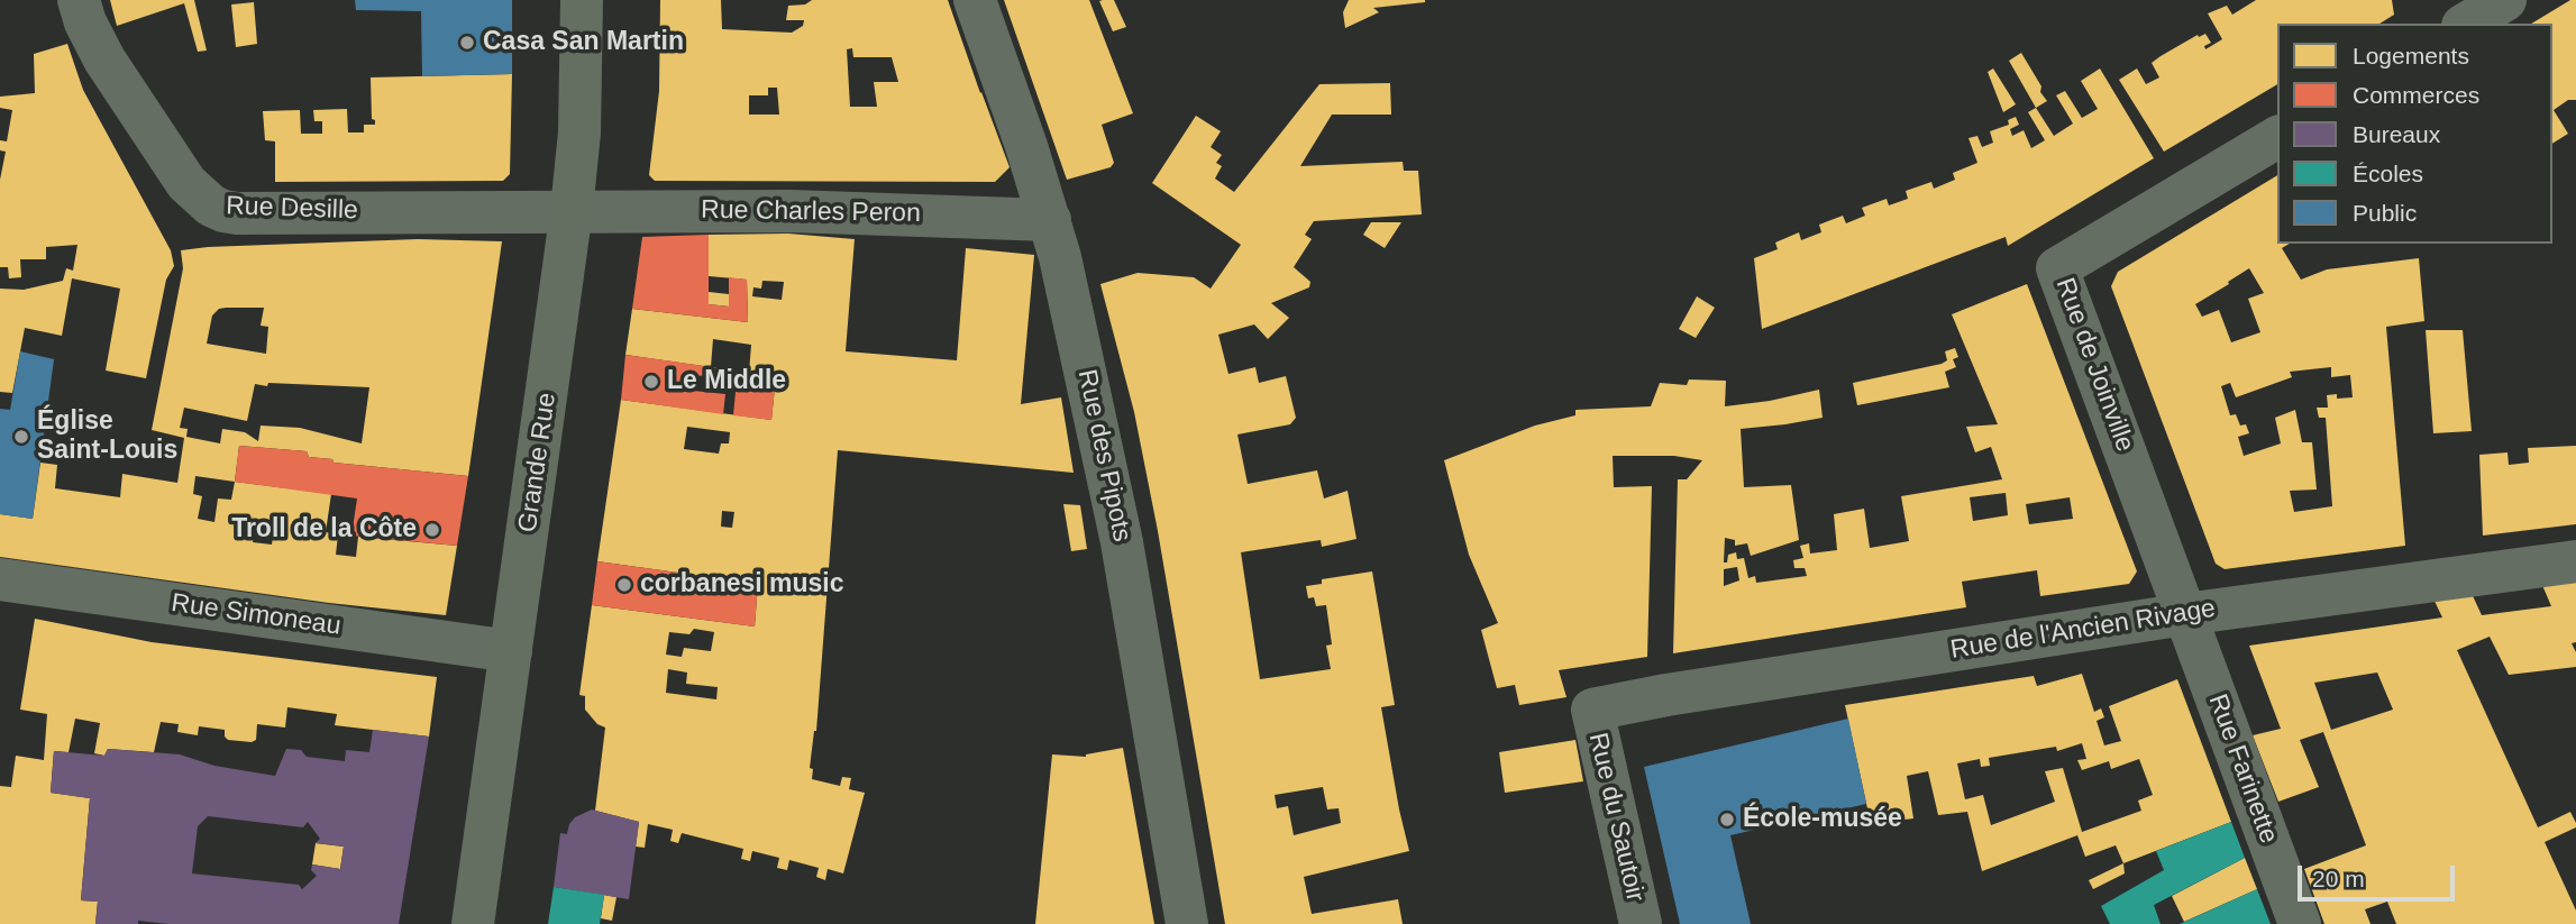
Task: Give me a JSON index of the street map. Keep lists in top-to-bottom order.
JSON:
{
  "streets": {
    "main road": ["Grande Rue"],
    "street": [
      "Rue Desille",
      "Rue Charles Peron",
      "Rue de Joinville",
      "Rue des Pipots",
      "Rue Simoneau",
      "Rue de l'Ancien Rivage",
      "Rue Farinette",
      "Rue du Sautoir"
    ]
  },
  "crossings": [
    ["Rue Desille", "Rue Charles Peron"],
    ["Rue Desille", "Grande Rue"],
    ["Rue Charles Peron", "Rue des Pipots"],
    ["Rue Charles Peron", "Grande Rue"],
    ["Rue de Joinville", "Rue de l'Ancien Rivage"],
    ["Rue de Joinville", "Rue Farinette"],
    ["Grande Rue", "Rue Simoneau"],
    ["Rue de l'Ancien Rivage", "Rue Farinette"],
    ["Rue de l'Ancien Rivage", "Rue du Sautoir"]
  ],
  "places": [
    "Casa San Martin",
    "Le Middle",
    "Église Saint-Louis",
    "Troll de la Côte",
    "corbanesi music",
    "École-musée"
  ],
  "legend": [
    "Logements",
    "Commerces",
    "Bureaux",
    "Écoles",
    "Public"
  ],
  "scale_bar": "20 m"
}
